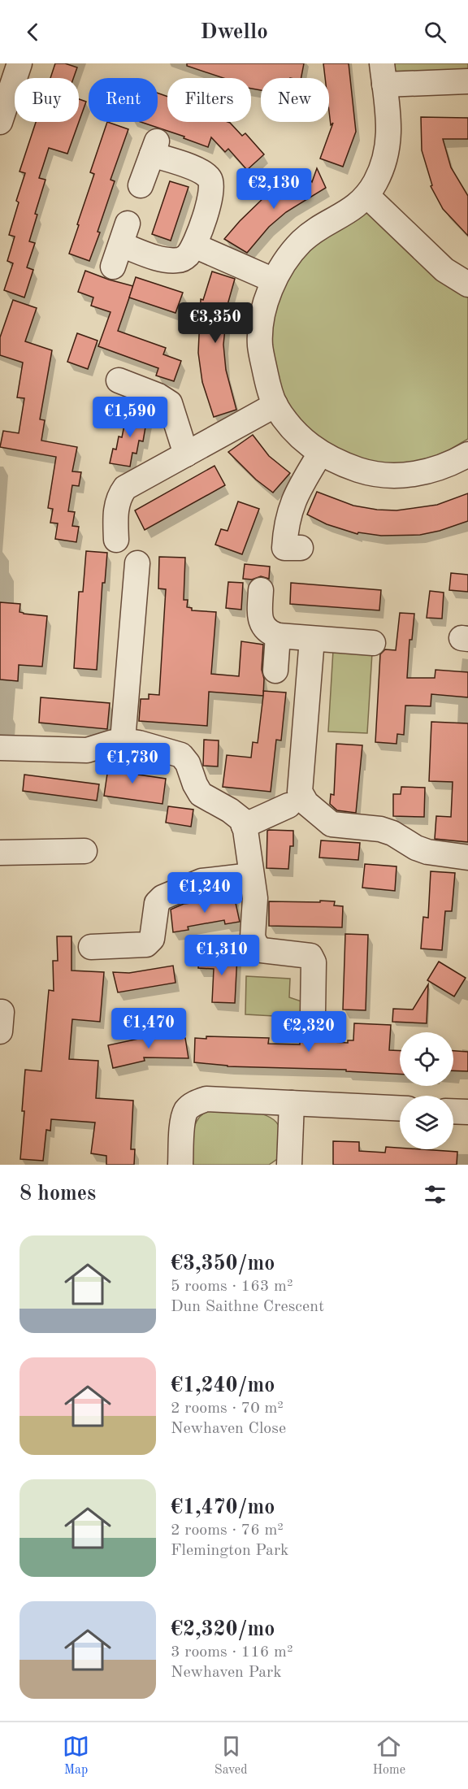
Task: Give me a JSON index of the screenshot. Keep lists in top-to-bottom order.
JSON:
{
  "page": {
    "header": "Dwello",
    "chip": [
      "Buy",
      "Rent",
      "Filters",
      "New"
    ],
    "price": [
      "€2,130",
      "€3,350",
      "€1,590",
      "€1,730",
      "€1,240",
      "€1,310",
      "€1,470",
      "€2,320"
    ],
    "heading": "8 homes",
    "list": [
      {
        "name": "€3,350/mo",
        "note": "5 rooms · 163 m² · Dun Saithne Crescent"
      },
      {
        "name": "€1,240/mo",
        "note": "2 rooms · 70 m² · Newhaven Close"
      },
      {
        "name": "€1,470/mo",
        "note": "2 rooms · 76 m² · Flemington Park"
      },
      {
        "name": "€2,320/mo",
        "note": "3 rooms · 116 m² · Newhaven Park"
      }
    ],
    "tabs": ["Map", "Saved", "Home"]
  }
}
